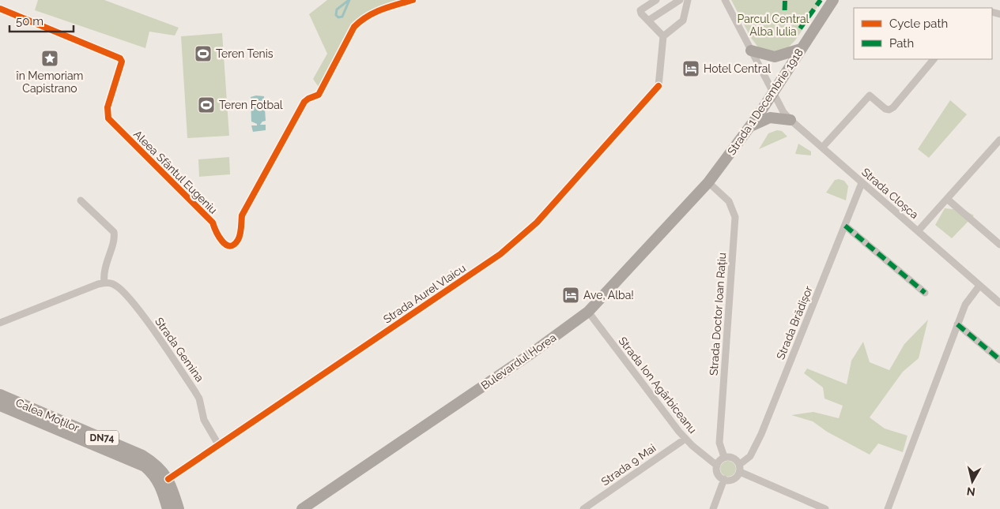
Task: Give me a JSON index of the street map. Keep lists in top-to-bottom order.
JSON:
{
  "streets": {
    "main road": [
      "Strada 1 Decembrie 1918",
      "Bulevardul Horea",
      "Calea Moților",
      "DN74"
    ],
    "street": [
      "Strada Cloșca",
      "Strada Aurel Vlaicu",
      "Strada Doctor Ioan Rațiu",
      "Strada Brădișor",
      "Strada Gemina",
      "Strada Ion Agârbiceanu",
      "Strada 9 Mai"
    ],
    "cycle path": ["Aleea Sfântul Eugeniu"]
  },
  "crossings": [
    ["Strada 1 Decembrie 1918", "Strada Cloșca"],
    ["Strada 1 Decembrie 1918", "Strada Doctor Ioan Rațiu"],
    ["Strada 1 Decembrie 1918", "Bulevardul Horea"],
    ["Strada Cloșca", "Strada Brădișor"],
    ["Strada Aurel Vlaicu", "Strada Gemina"],
    ["Strada Aurel Vlaicu", "Calea Moților"],
    ["Strada Doctor Ioan Rațiu", "Strada Brădișor"],
    ["Strada Doctor Ioan Rațiu", "Bulevardul Horea"],
    ["Strada Doctor Ioan Rațiu", "Strada Ion Agârbiceanu"],
    ["Strada Brădișor", "Strada Ion Agârbiceanu"],
    ["Bulevardul Horea", "Strada Ion Agârbiceanu"],
    ["Strada Ion Agârbiceanu", "Strada 9 Mai"]
  ],
  "parks": ["Parcul Central Alba Iulia"],
  "places": {
    "sports": ["Teren Tenis", "Teren Fotbal"],
    "place": ["în Memoriam Capistrano"],
    "hotel": ["Hotel Central", "Ave, Alba!"]
  },
  "legend": ["Cycle path", "Path"],
  "scale_bar": "50 m",
  "north": "bottom"
}
